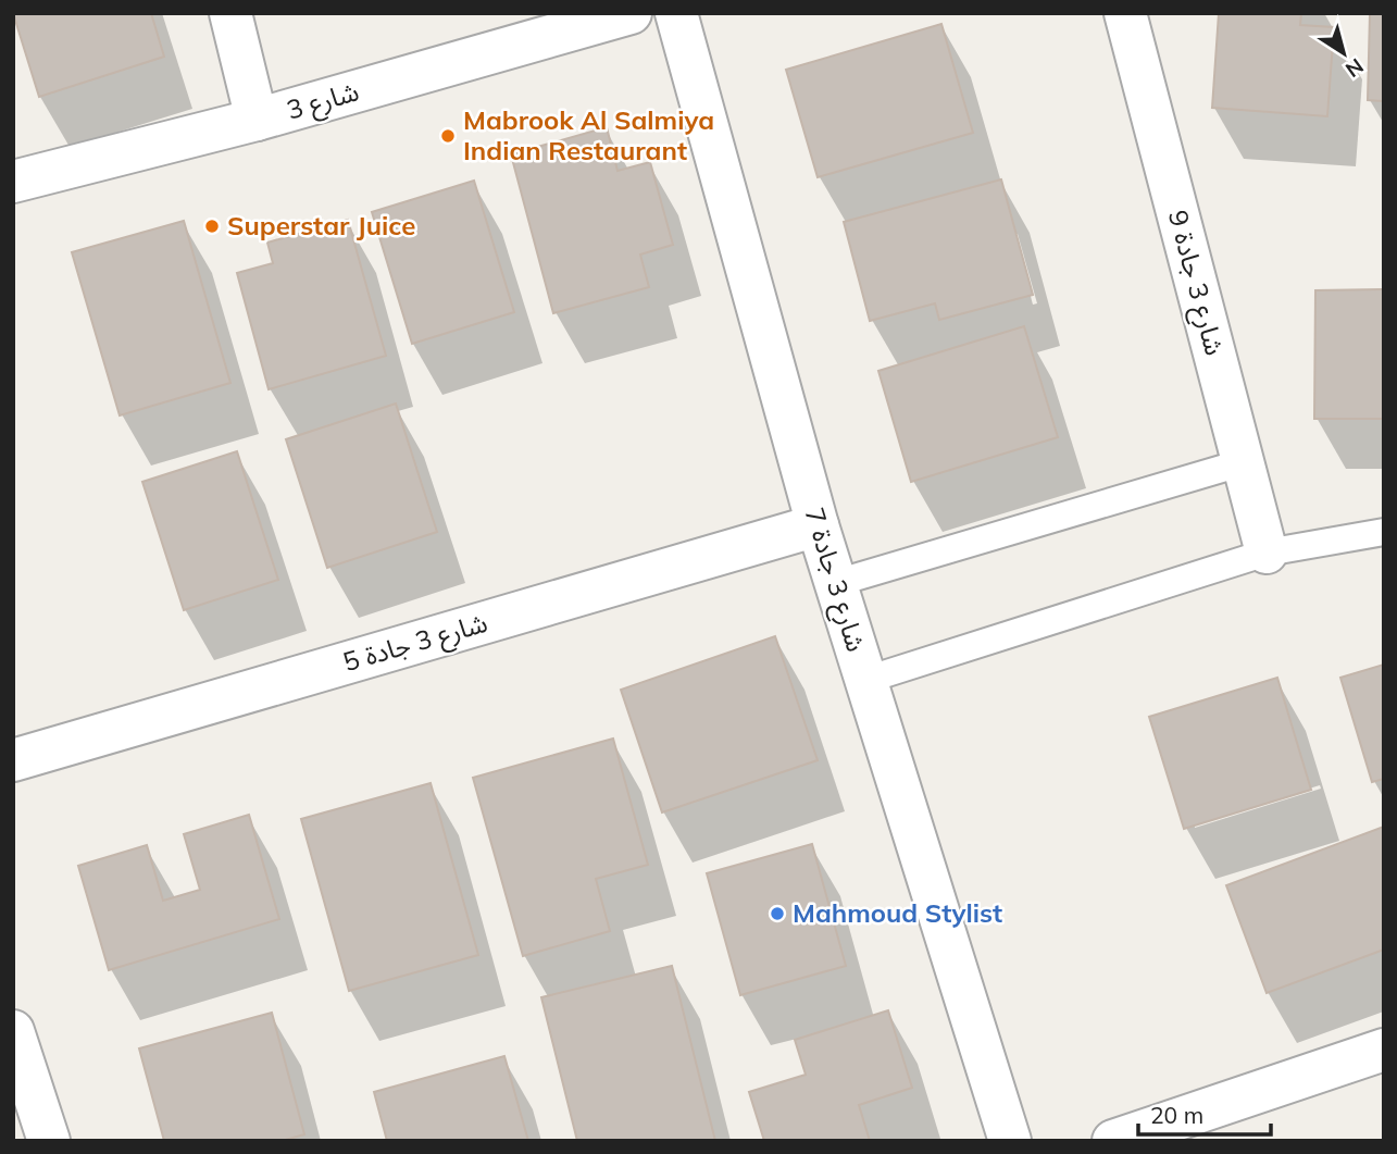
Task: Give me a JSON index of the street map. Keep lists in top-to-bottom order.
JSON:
{
  "streets": {
    "street": [
      "شارع 3",
      "شارع 3 جادة 9",
      "شارع 3 جادة 7",
      "شارع 3 جادة 5"
    ]
  },
  "crossings": [
    ["شارع 3 جادة 7", "شارع 3 جادة 5"]
  ],
  "places": ["Mabrook Al Salmiya Indian Restaurant", "Superstar Juice", "Mahmoud Stylist"],
  "scale_bar": "20 m",
  "north": "bottom right"
}
